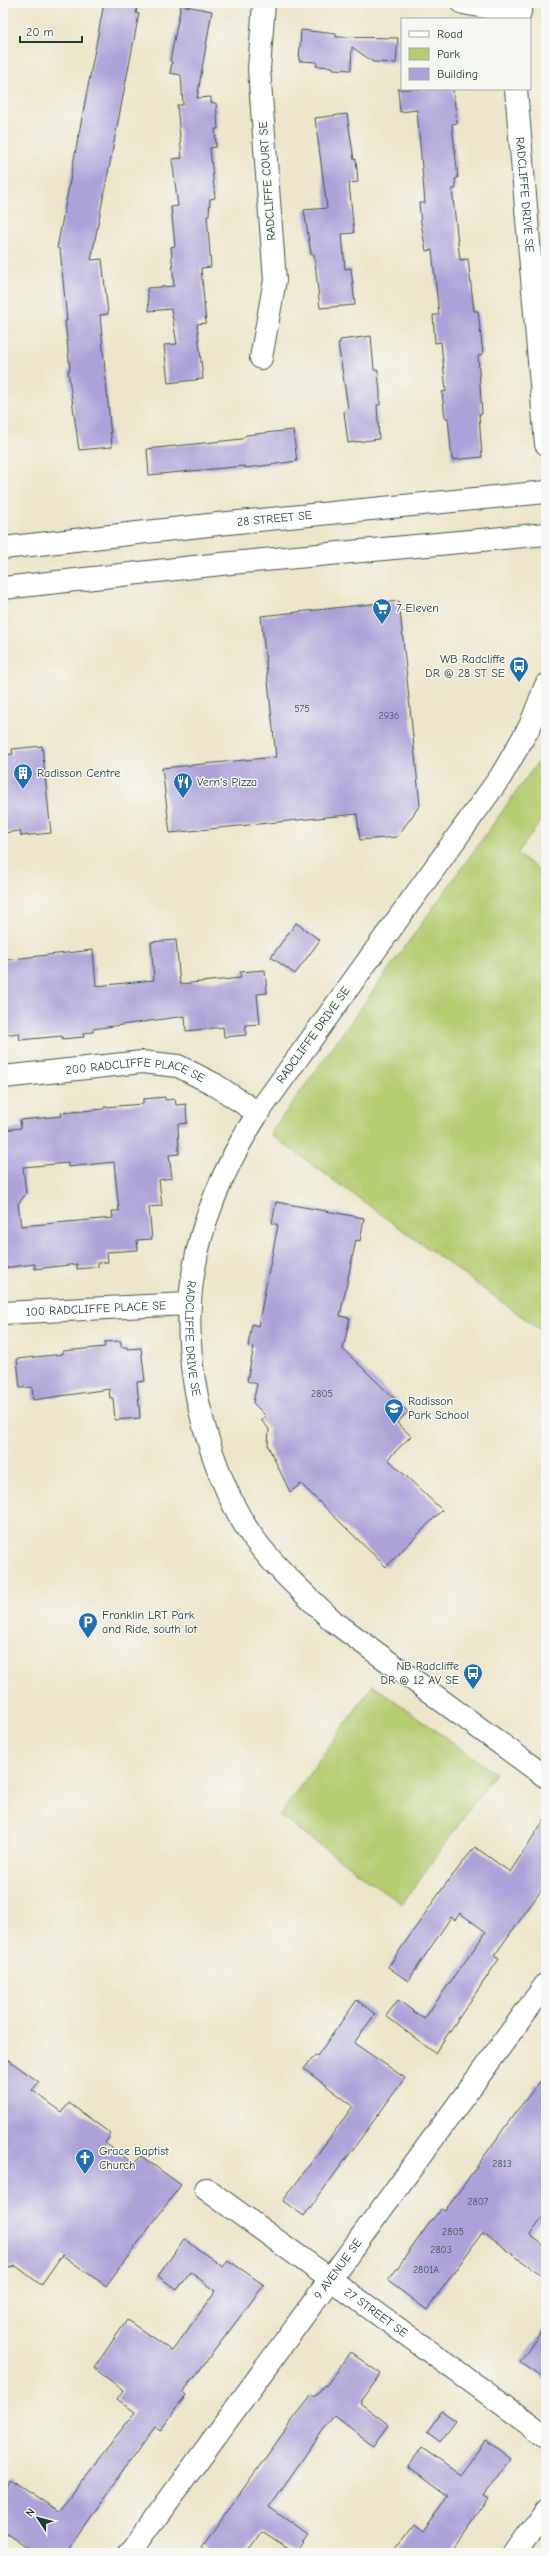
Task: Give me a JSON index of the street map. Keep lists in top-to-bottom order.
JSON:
{
  "streets": {
    "street": [
      "RADCLIFFE COURT SE",
      "RADCLIFFE DRIVE SE",
      "28 STREET SE",
      "200 RADCLIFFE PLACE SE",
      "100 RADCLIFFE PLACE SE",
      "9 AVENUE SE",
      "27 STREET SE"
    ]
  },
  "crossings": [
    ["RADCLIFFE DRIVE SE", "200 RADCLIFFE PLACE SE"],
    ["RADCLIFFE DRIVE SE", "100 RADCLIFFE PLACE SE"],
    ["9 AVENUE SE", "27 STREET SE"]
  ],
  "places": {
    "supermarket": ["7-Eleven"],
    "bus stop": ["WB Radcliffe DR @ 28 ST SE", "NB Radcliffe DR @ 12 AV SE"],
    "building": ["Radisson Centre"],
    "restaurant": ["Vern's Pizza"],
    "school or university": ["Radisson Park School"],
    "parking": ["Franklin LRT Park and Ride, south lot"],
    "church": ["Grace Baptist Church"]
  },
  "house_numbers": [
    "575",
    "2936",
    "2805",
    "2813",
    "2807",
    "2805",
    "2803",
    "2801A"
  ],
  "legend": ["Road", "Park", "Building"],
  "scale_bar": "20 m",
  "north": "top left"
}
